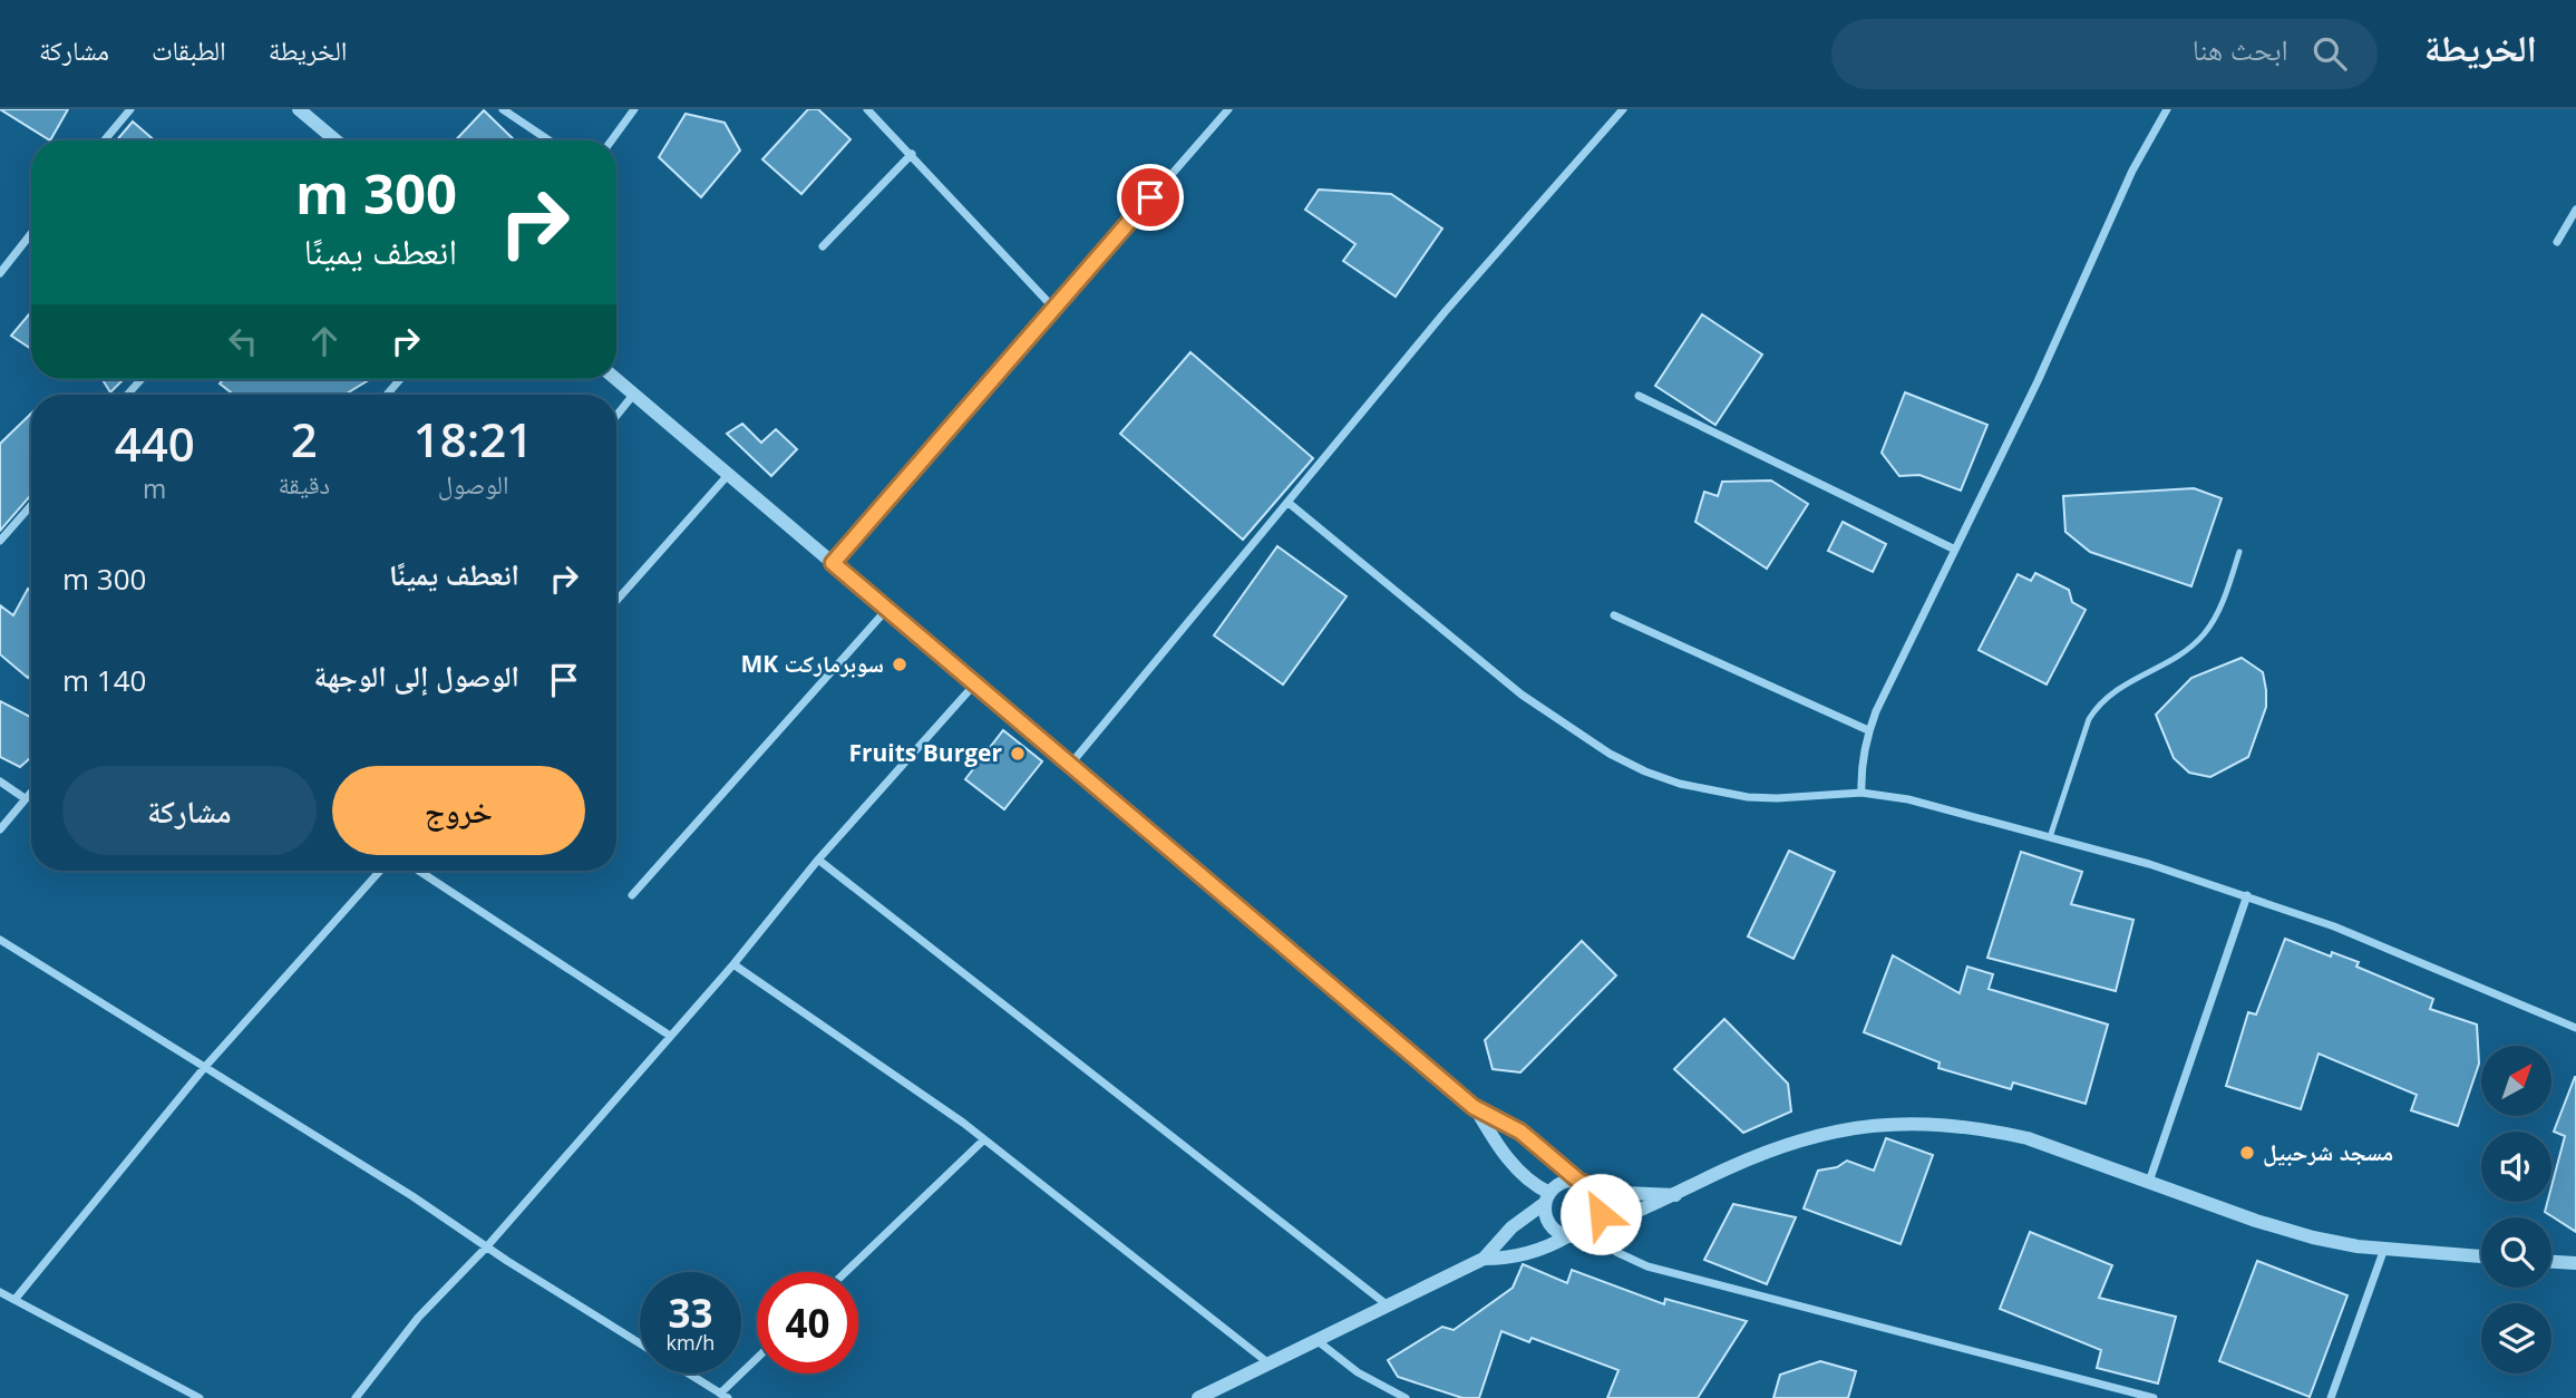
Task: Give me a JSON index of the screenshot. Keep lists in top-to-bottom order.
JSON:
{
  "places": ["MK سوبرماركت", "Fruits Burger", "مسجد شرحبيل"],
  "north": "top right",
  "page": {
    "header": "الخريطة",
    "search": "ابحث هنا",
    "nav": ["الخريطة", "الطبقات", "مشاركة"],
    "turn": ["300 m", "انعطف يمينًا"],
    "eta": [
      "18:21",
      "الوصول",
      "2",
      "دقيقة",
      "440",
      "m"
    ],
    "list": [
      {
        "name": "انعطف يمينًا",
        "value": "300 m"
      },
      {
        "name": "الوصول إلى الوجهة",
        "value": "140 m"
      }
    ],
    "buttons": ["خروج", "مشاركة"],
    "speed": "33 km/h",
    "limit": "40"
  }
}
